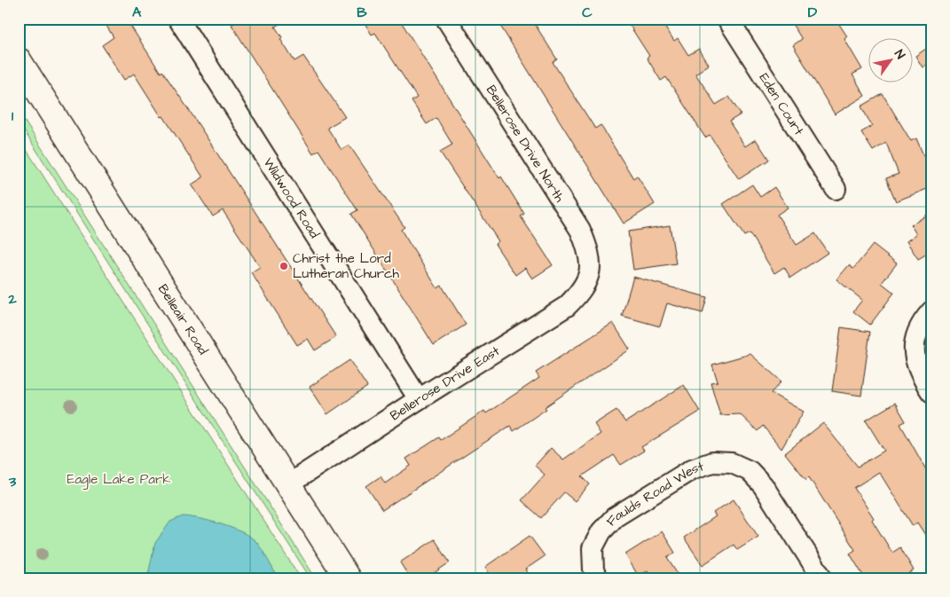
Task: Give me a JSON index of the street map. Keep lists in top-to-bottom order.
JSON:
{
  "streets": {
    "main road": ["Belleair Road"],
    "street": [
      "Eden Court",
      "Bellerose Drive North",
      "Wildwood Road",
      "Bellerose Drive East",
      "Faulds Road West"
    ]
  },
  "crossings": [
    ["Bellerose Drive North", "Bellerose Drive East"],
    ["Wildwood Road", "Bellerose Drive East"],
    ["Belleair Road", "Bellerose Drive East"]
  ],
  "parks": ["Eagle Lake Park"],
  "places": ["Christ the Lord Lutheran Church"],
  "north": "top right",
  "grid": {
    "columns": [
      "A",
      "B",
      "C",
      "D"
    ],
    "rows": ["1", "2", "3"]
  }
}
